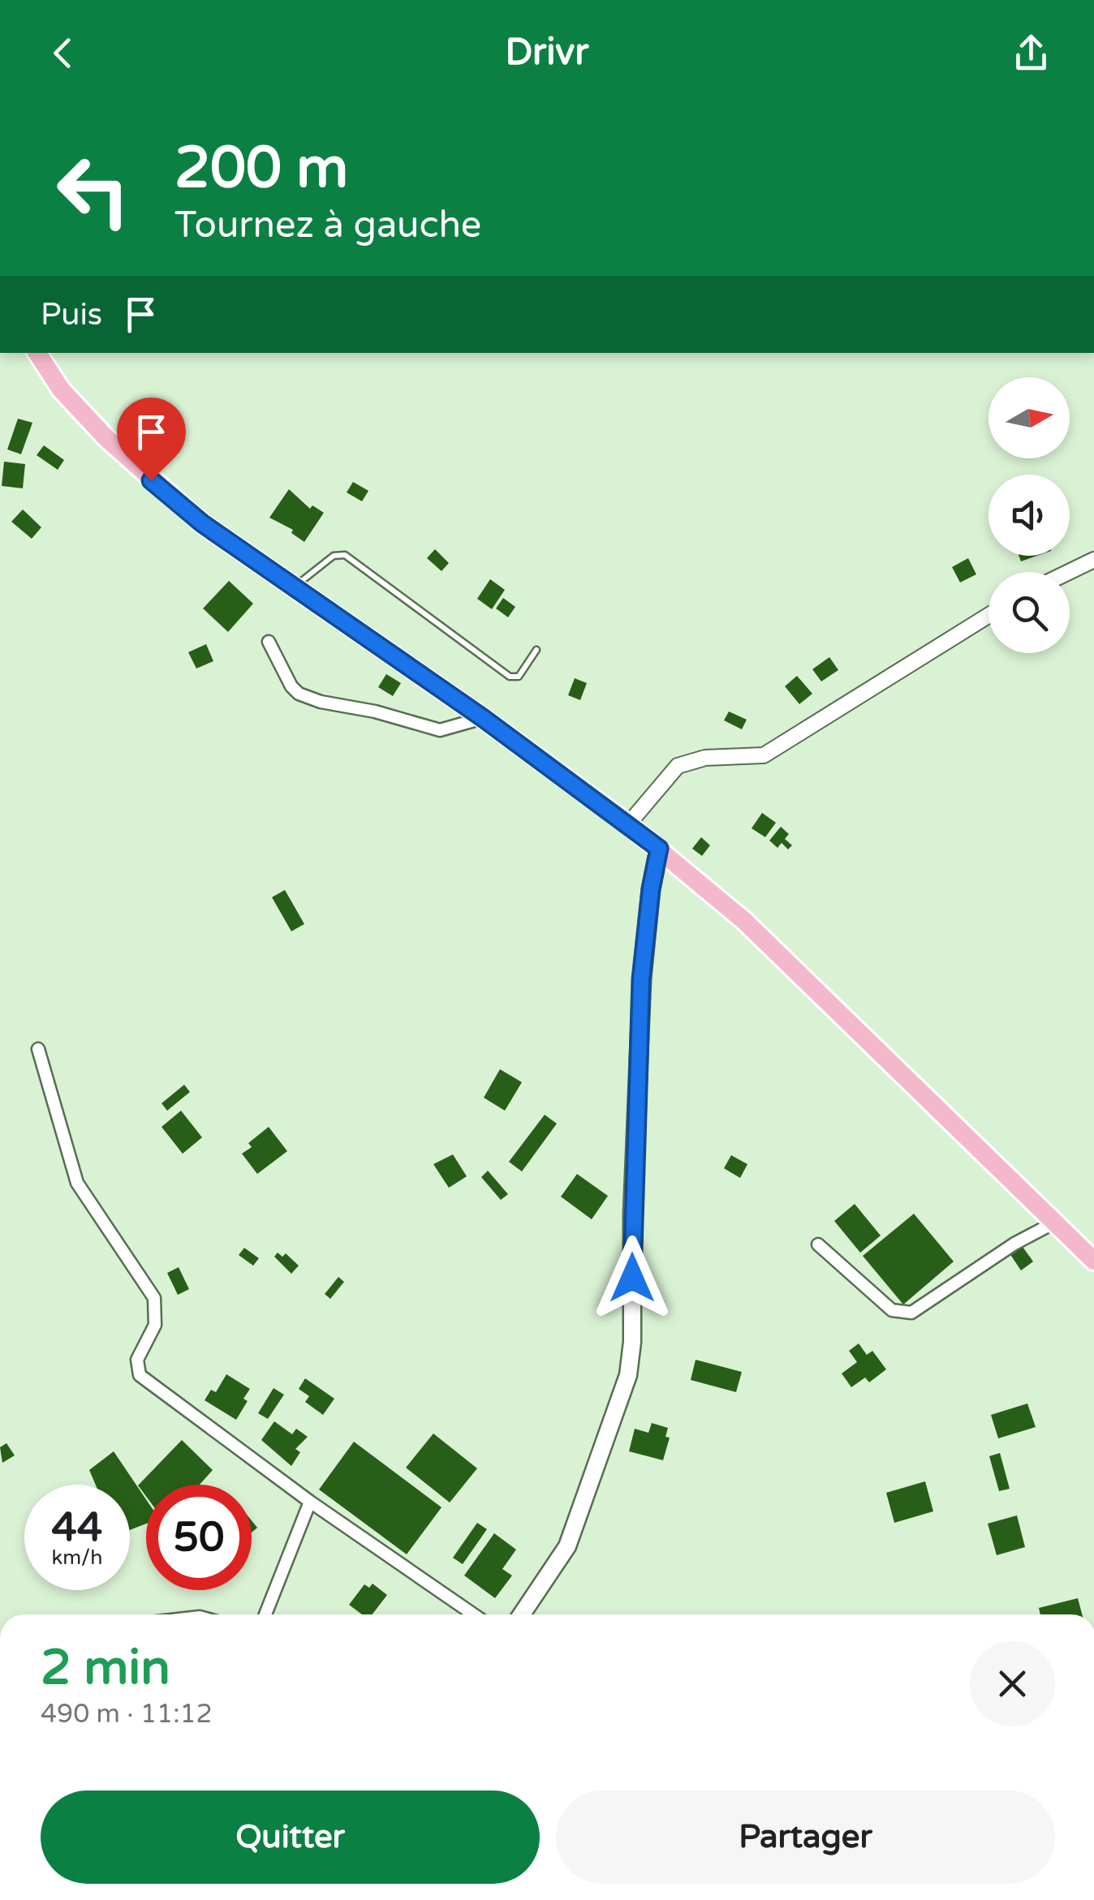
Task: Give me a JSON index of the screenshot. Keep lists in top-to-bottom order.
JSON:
{
  "north": "right",
  "page": {
    "header": "Drivr",
    "turn": ["200 m", "Tournez à gauche"],
    "then": "Puis",
    "speed": "44 km/h",
    "limit": "50",
    "heading": ["2 min", "490 m · 11:12"],
    "buttons": ["Quitter", "Partager"]
  }
}
